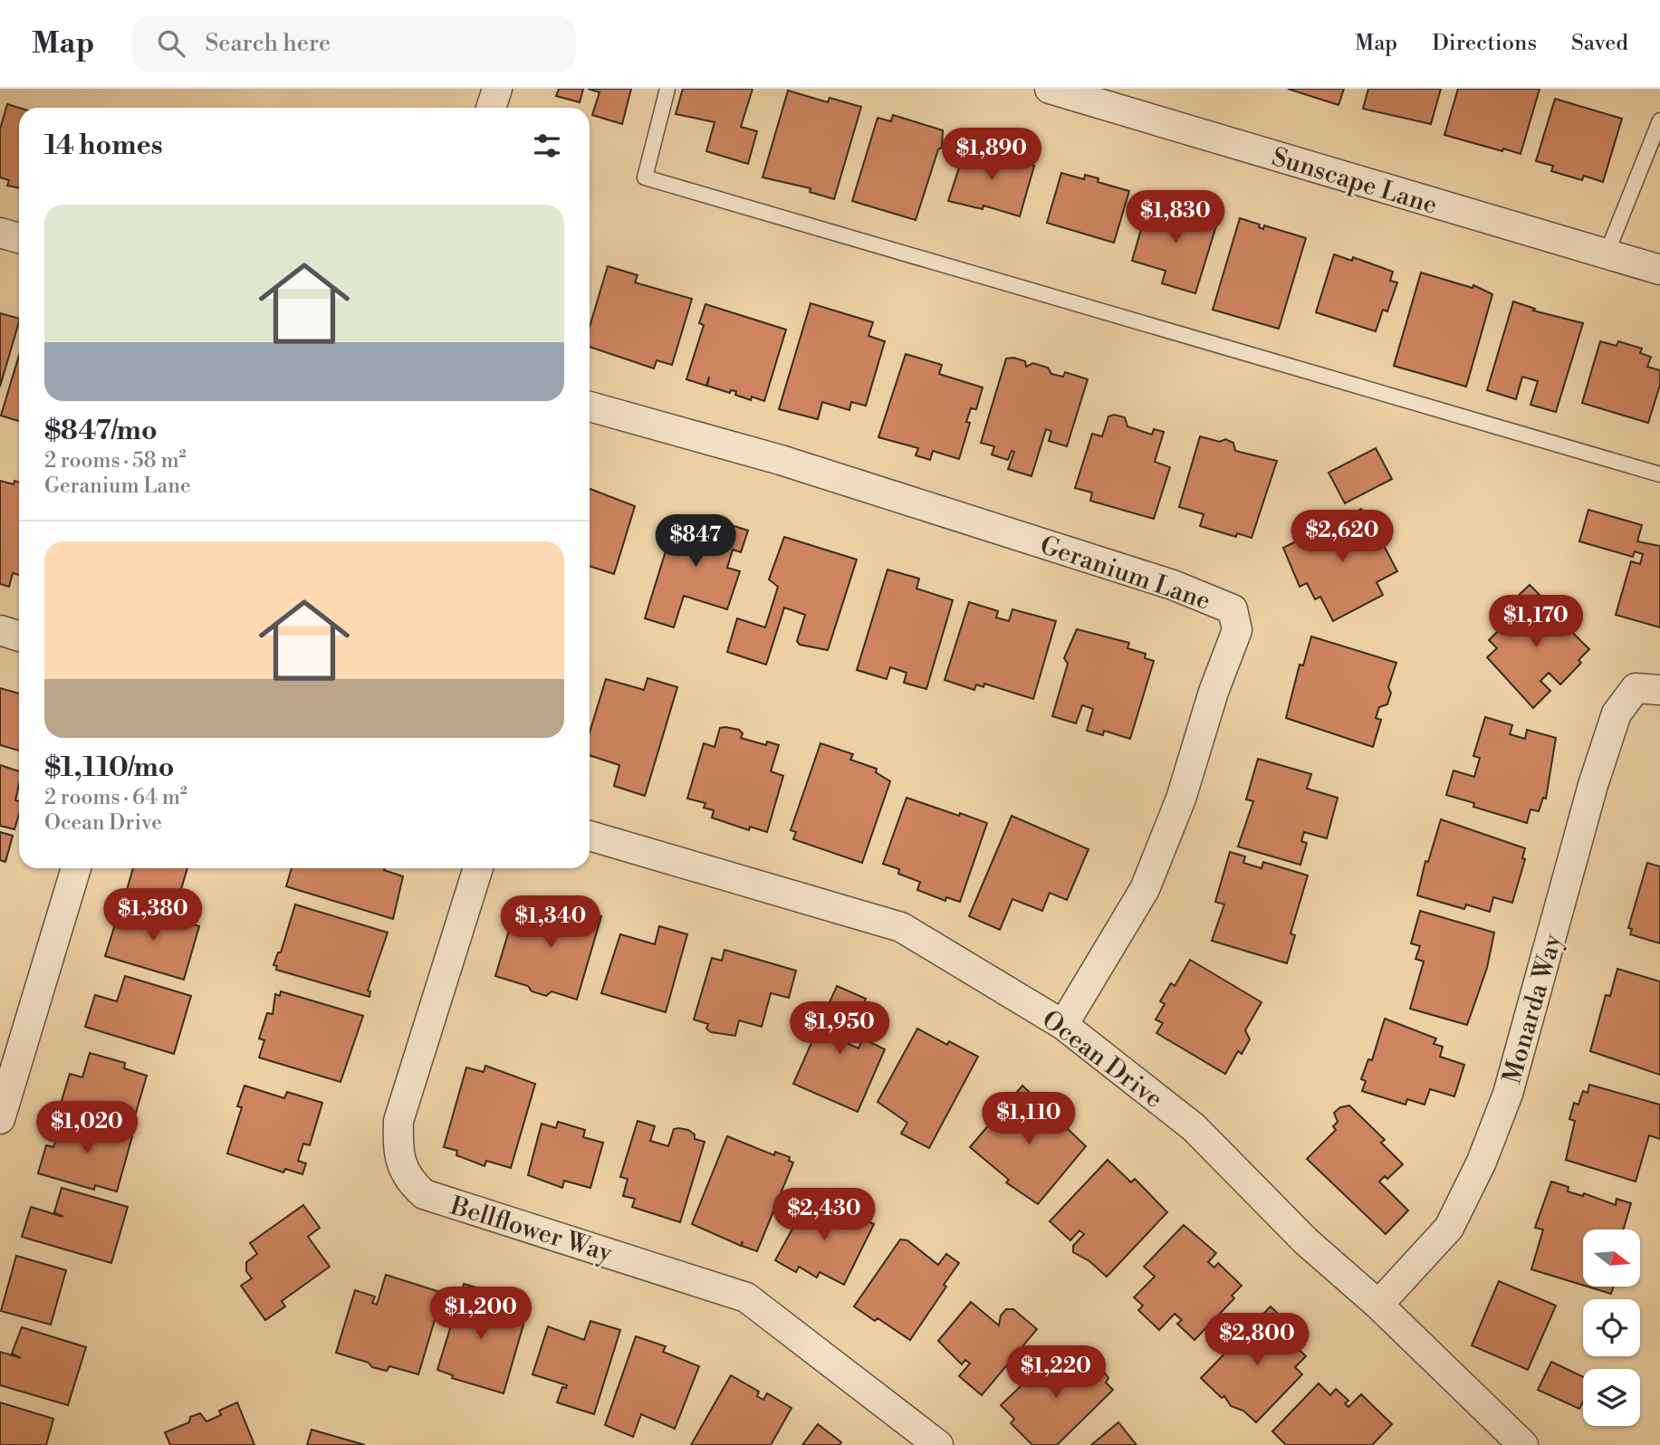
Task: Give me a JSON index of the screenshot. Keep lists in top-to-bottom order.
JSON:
{
  "streets": {
    "street": [
      "Sunscape Lane",
      "Geranium Lane",
      "Monarda Way",
      "Ocean Drive",
      "Bellflower Way"
    ]
  },
  "crossings": [
    ["Geranium Lane", "Ocean Drive"],
    ["Monarda Way", "Ocean Drive"]
  ],
  "north": "right",
  "page": {
    "header": "Map",
    "search": "Search here",
    "nav": ["Map", "Directions", "Saved"],
    "heading": "14 homes",
    "price": [
      "$1,890",
      "$1,830",
      "$2,620",
      "$847",
      "$1,170",
      "$1,380",
      "$1,340",
      "$1,950",
      "$1,110",
      "$1,020",
      "$2,430",
      "$1,200",
      "$2,800",
      "$1,220"
    ],
    "list": [
      {
        "name": "$847/mo",
        "note": "2 rooms · 58 m² · Geranium Lane"
      },
      {
        "name": "$1,110/mo",
        "note": "2 rooms · 64 m² · Ocean Drive"
      }
    ]
  }
}
